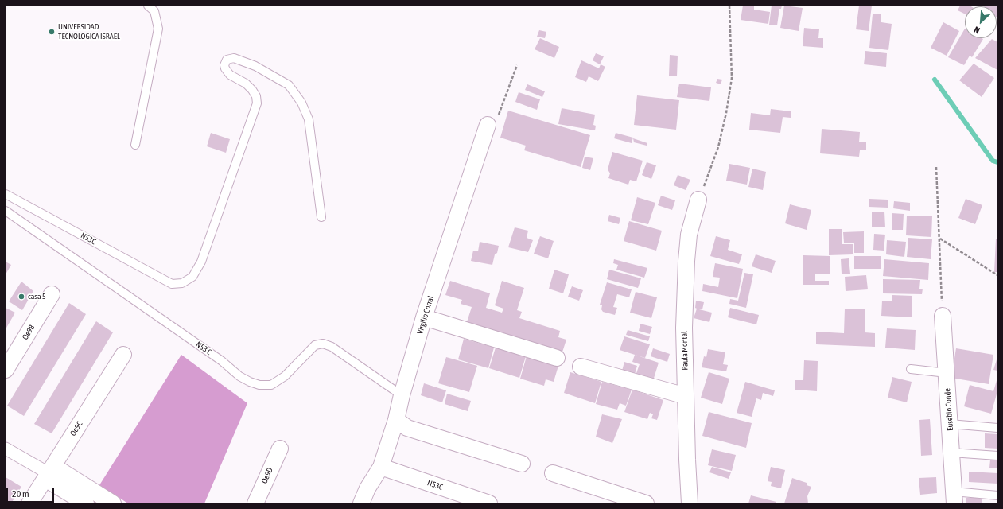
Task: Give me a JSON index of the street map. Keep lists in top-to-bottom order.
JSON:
{
  "streets": {
    "street": [
      "N53C",
      "Virgilio Corral",
      "Oe9B",
      "Paula Montal",
      "Eusebio Conde",
      "Oe9C",
      "Oe9D"
    ],
    "lane": ["N53 C"]
  },
  "crossings": [
    ["N53C", "Virgilio Corral"],
    ["Virgilio Corral", "N53 C"]
  ],
  "places": ["UNIVERSIDAD TECNOLOGICA ISRAEL", "casa 5"],
  "scale_bar": "20 m",
  "north": "bottom left"
}
